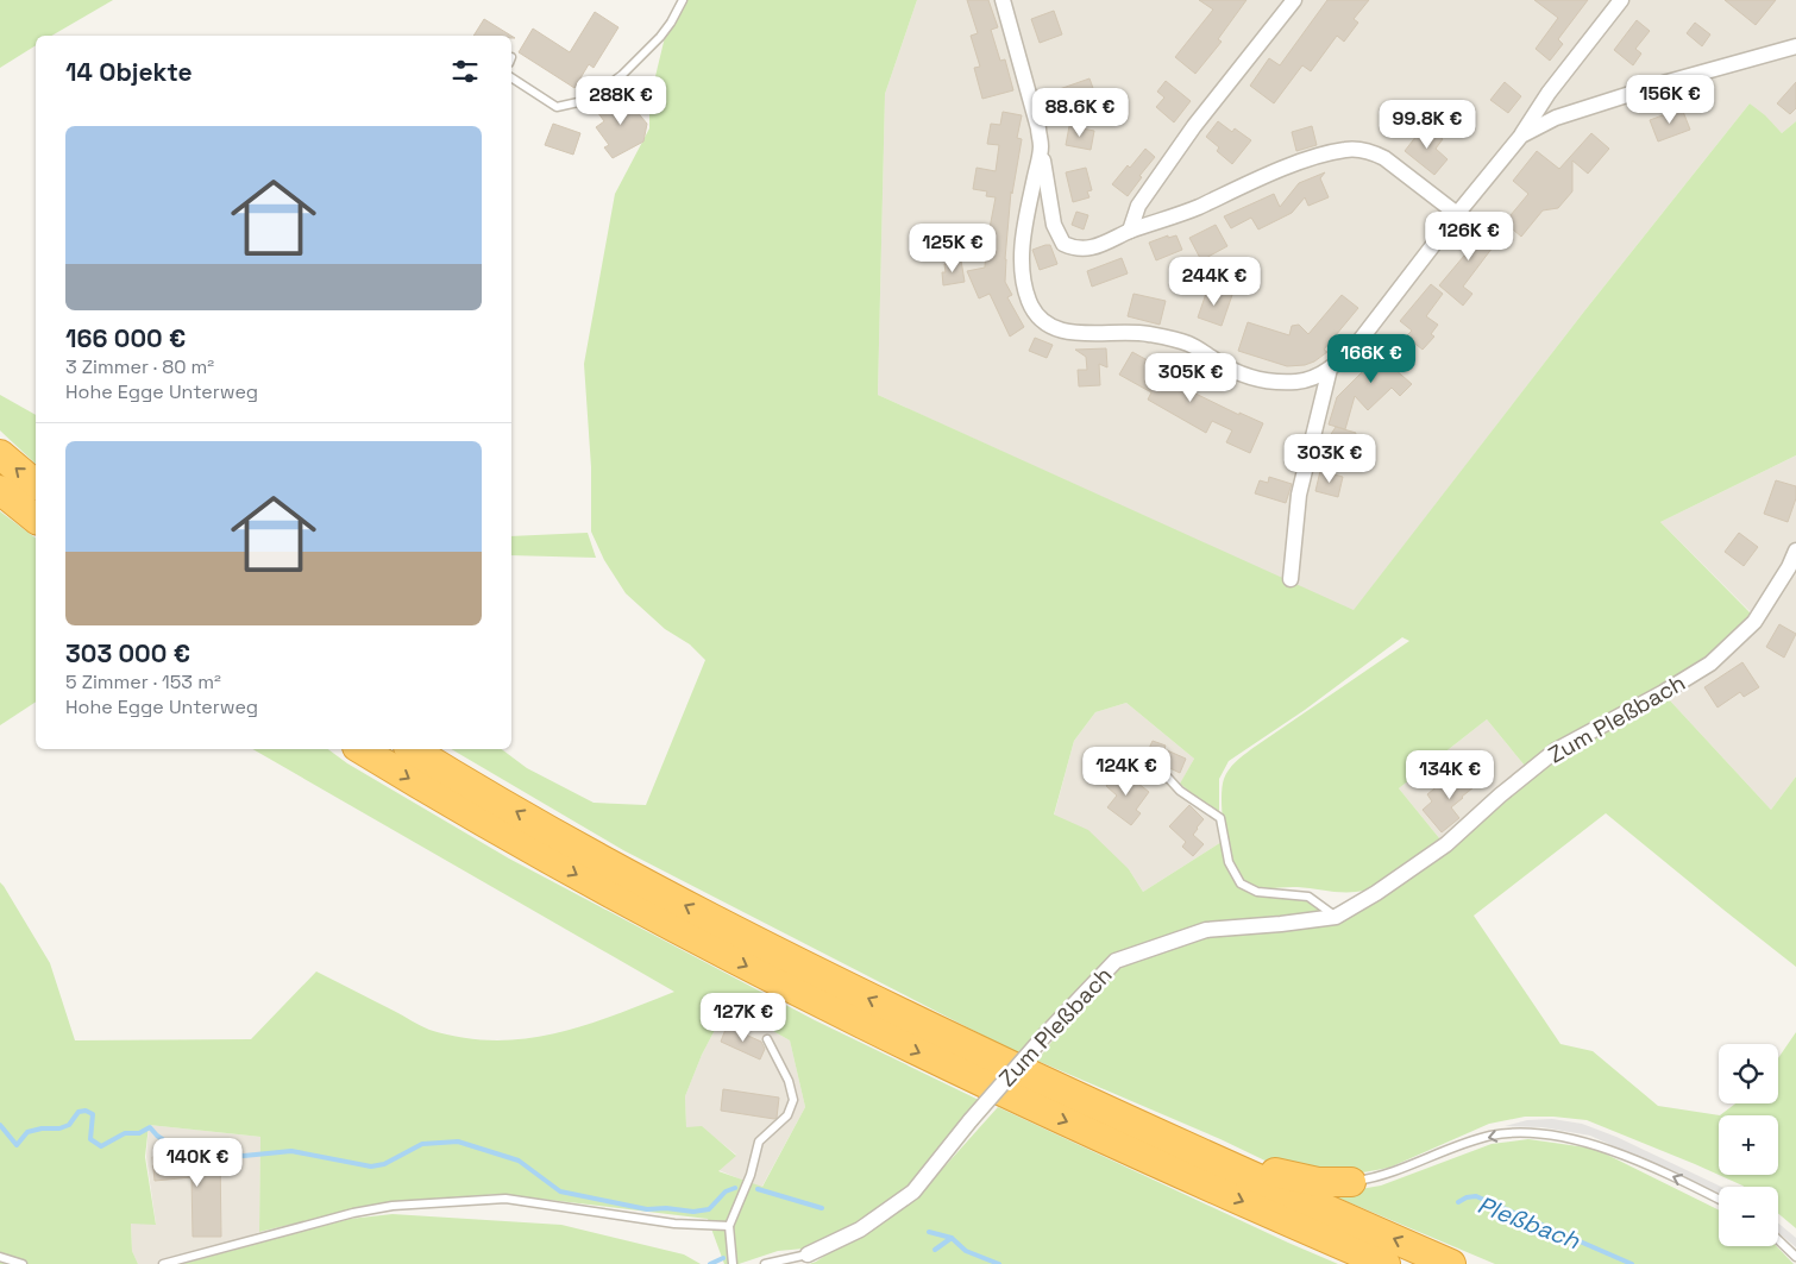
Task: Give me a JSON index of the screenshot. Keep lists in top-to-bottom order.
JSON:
{
  "streets": {
    "street": ["Zum Pleßbach"]
  },
  "water": ["Pleßbach"],
  "page": {
    "heading": "14 Objekte",
    "price": [
      "156K €",
      "288K €",
      "88.6K €",
      "99.8K €",
      "126K €",
      "125K €",
      "244K €",
      "166K €",
      "305K €",
      "303K €",
      "124K €",
      "134K €",
      "127K €",
      "140K €"
    ],
    "list": [
      {
        "name": "166 000 €",
        "note": "3 Zimmer · 80 m² · Hohe Egge Unterweg"
      },
      {
        "name": "303 000 €",
        "note": "5 Zimmer · 153 m² · Hohe Egge Unterweg"
      }
    ],
    "map_buttons": ["+", "−"]
  }
}
